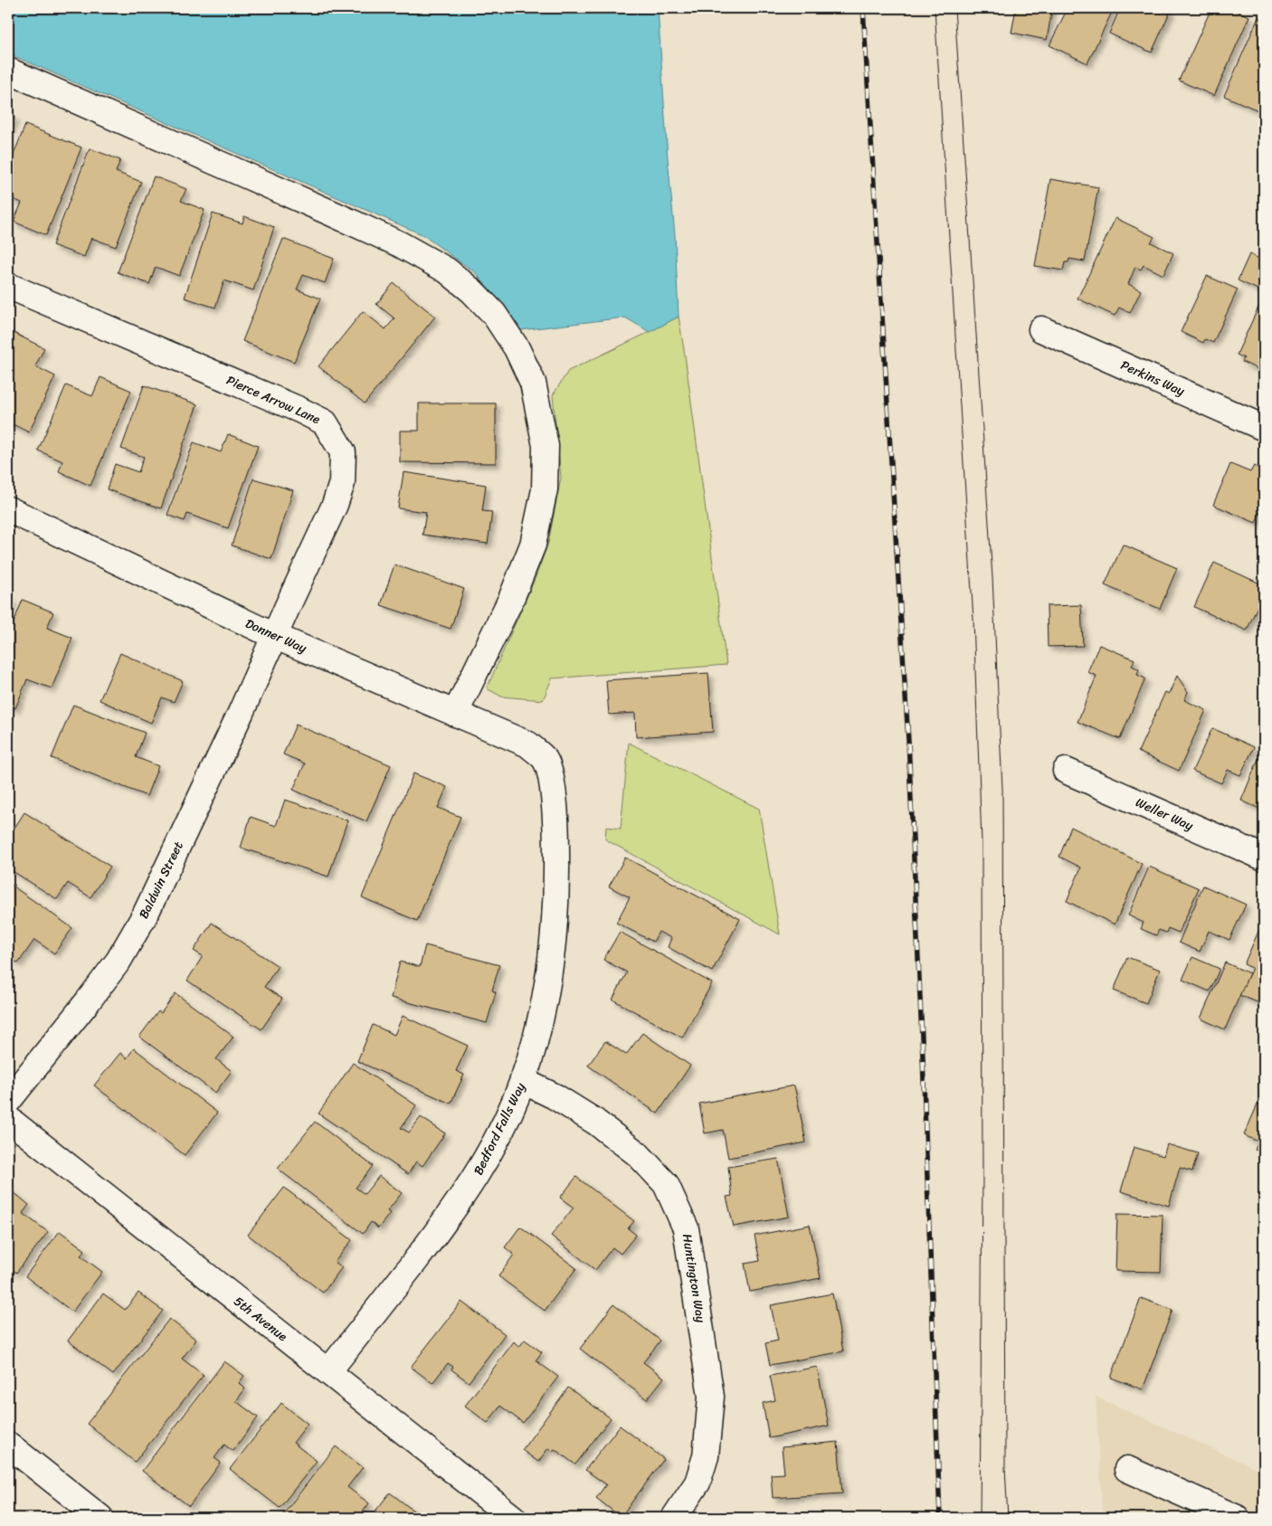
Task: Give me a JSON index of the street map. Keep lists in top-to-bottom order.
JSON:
{
  "streets": {
    "street": [
      "Perkins Way",
      "Pierce Arrow Lane",
      "Donner Way",
      "Weller Way",
      "Baldwin Street",
      "Bedford Falls Way",
      "Huntington Way",
      "5th Avenue"
    ]
  },
  "crossings": [
    ["Pierce Arrow Lane", "Donner Way"],
    ["Pierce Arrow Lane", "Baldwin Street"],
    ["Donner Way", "Baldwin Street"],
    ["Donner Way", "Bedford Falls Way"],
    ["Bedford Falls Way", "Huntington Way"],
    ["Bedford Falls Way", "5th Avenue"]
  ]
}
